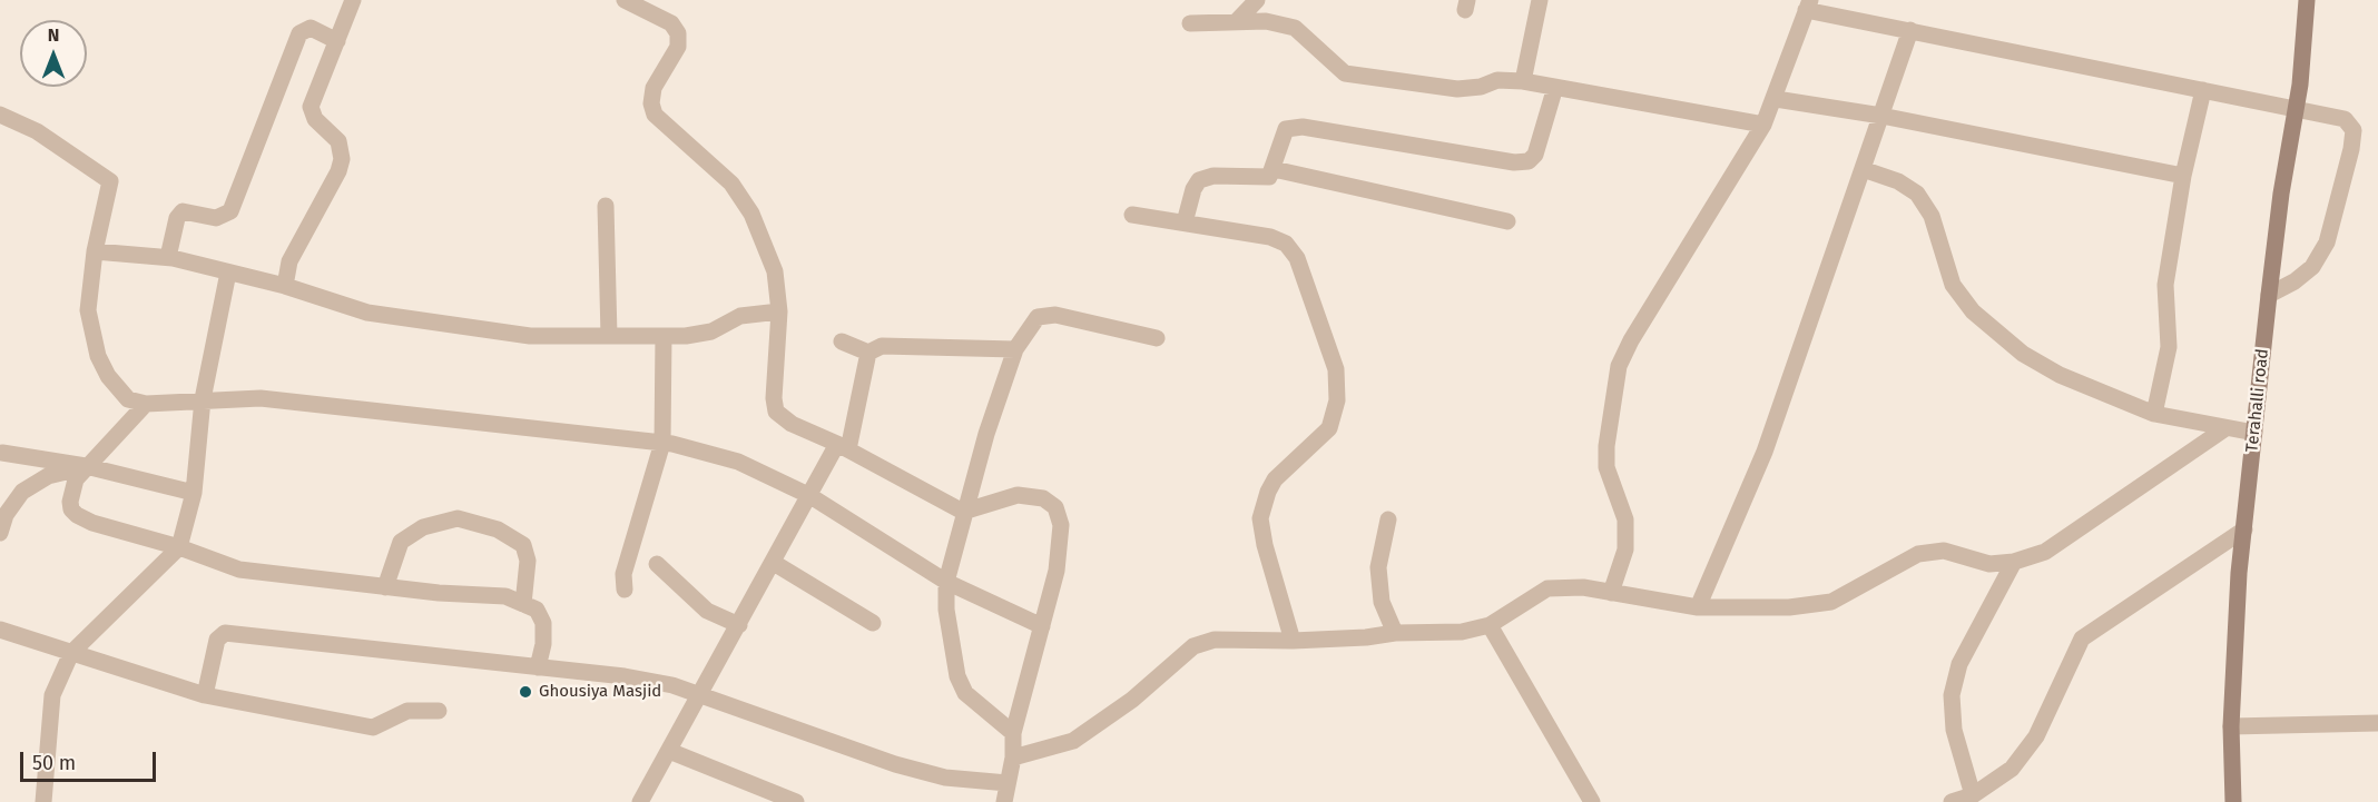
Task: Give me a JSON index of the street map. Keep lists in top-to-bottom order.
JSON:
{
  "streets": {
    "street": ["Terahalli road"]
  },
  "places": ["Ghousiya Masjid"],
  "scale_bar": "50 m",
  "north": "top"
}
